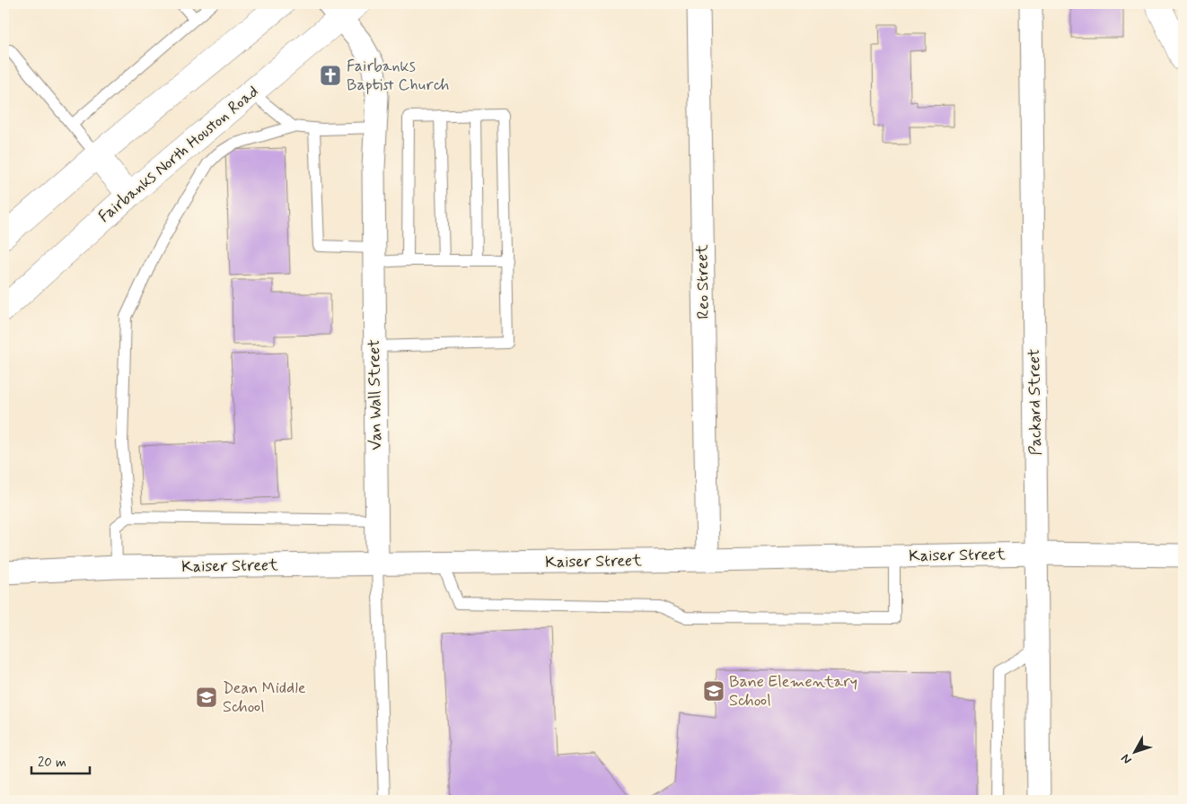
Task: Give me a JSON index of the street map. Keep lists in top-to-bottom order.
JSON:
{
  "streets": {
    "main road": ["Fairbanks North Houston Road"],
    "street": [
      "Reo Street",
      "Van Wall Street",
      "Packard Street",
      "Kaiser Street"
    ]
  },
  "crossings": [
    ["Fairbanks North Houston Road", "Van Wall Street"],
    ["Reo Street", "Kaiser Street"],
    ["Van Wall Street", "Kaiser Street"],
    ["Packard Street", "Kaiser Street"]
  ],
  "places": {
    "church": ["Fairbanks Baptist Church"],
    "school or university": ["Bane Elementary School", "Dean Middle School"]
  },
  "scale_bar": "20 m",
  "north": "bottom left"
}
